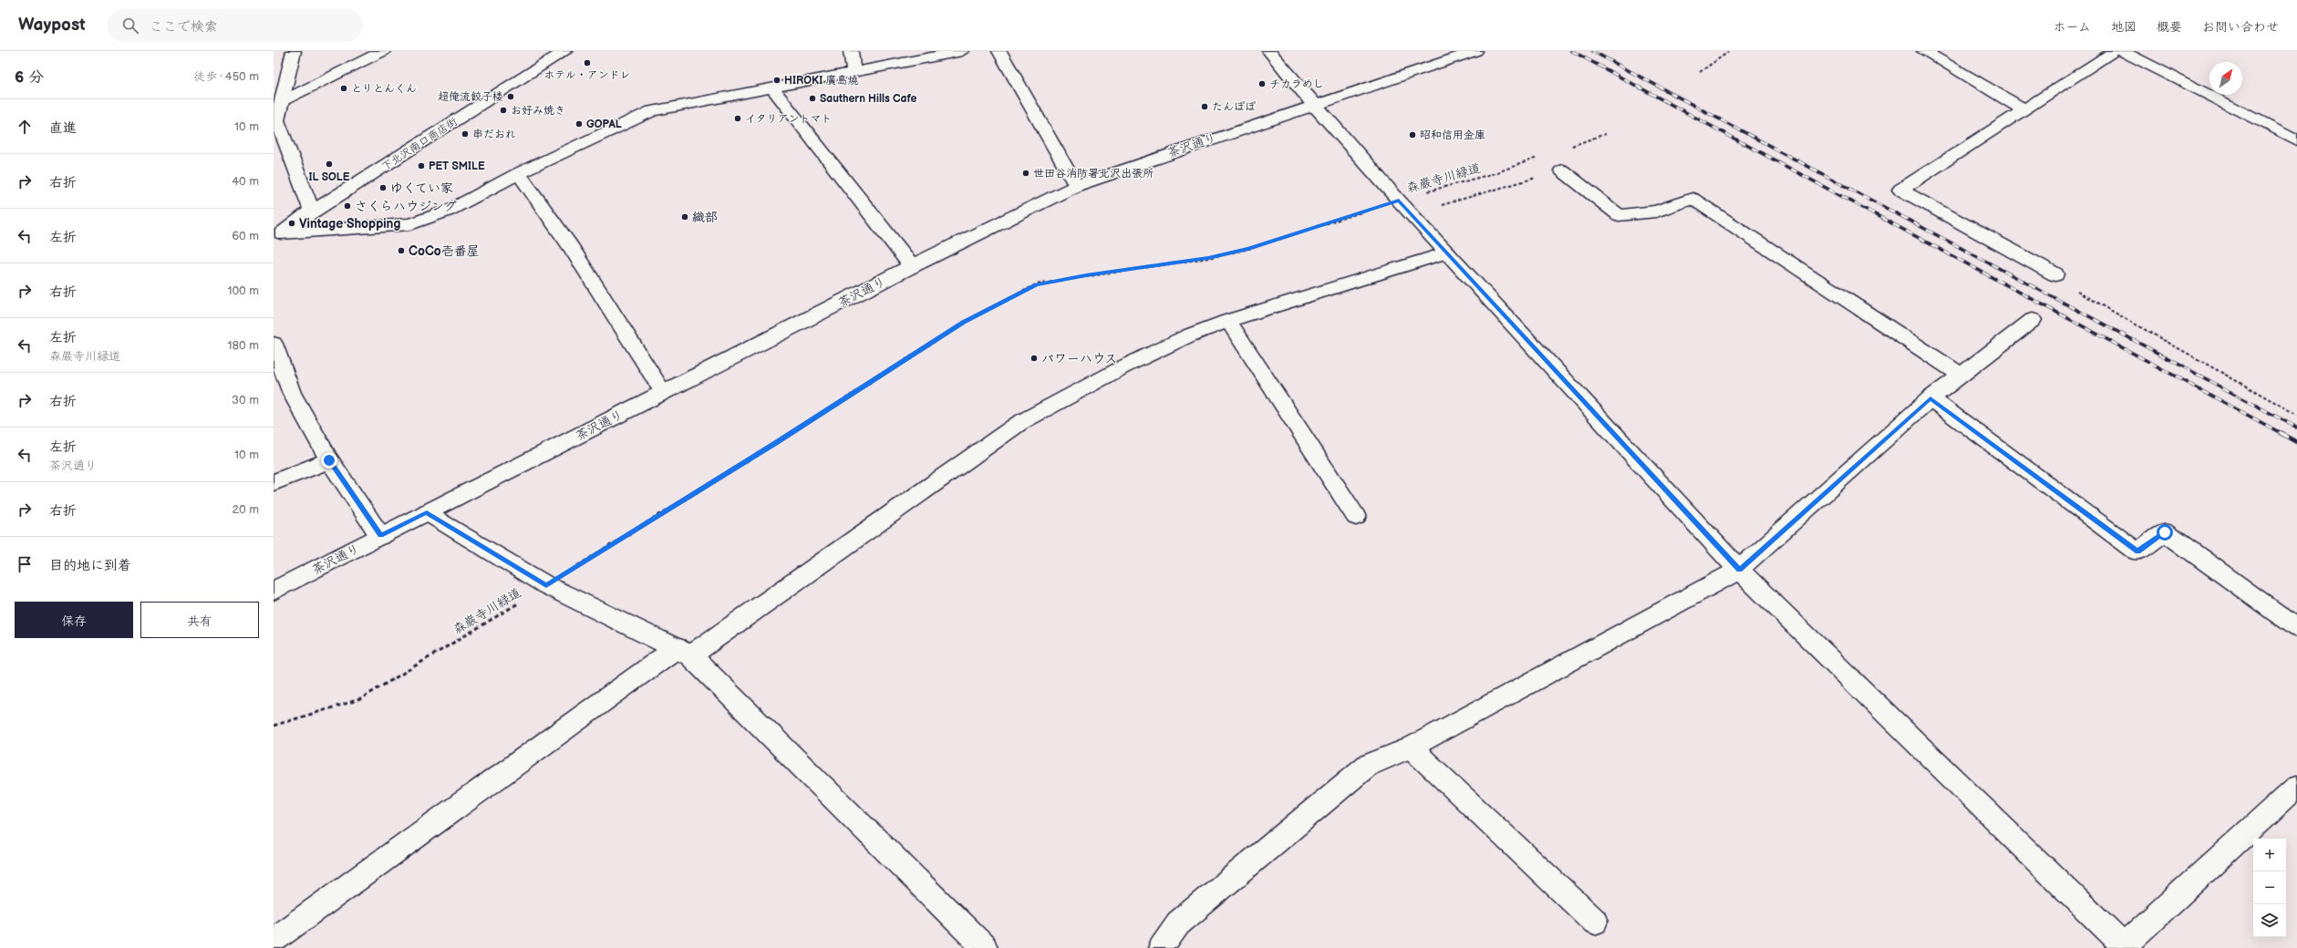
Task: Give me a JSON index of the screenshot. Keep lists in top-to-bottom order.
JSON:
{
  "streets": {
    "street": ["下北沢南口商店街", "茶沢通り"],
    "path": ["森巌寺川緑道"]
  },
  "places": [
    "ホテル・アンドレ",
    "HIROKI 廣島燒",
    "チカラめし",
    "とりとんくん",
    "超俺流餃子楼",
    "Sauthern Hills Cafe",
    "たんぽぽ",
    "お好み焼き",
    "イタリアントマト",
    "GOPAL",
    "串だおれ",
    "昭和信用金庫",
    "IL SOLE",
    "PET SMILE",
    "世田谷消防署北沢出張所",
    "ゆくてい家",
    "さくらハウジング",
    "織部",
    "Vintage Shopping",
    "CoCo壱番屋",
    "パワーハウス"
  ],
  "north": "top right",
  "page": {
    "header": "Waypost",
    "search": "ここで検索",
    "nav": [
      "ホーム",
      "地図",
      "概要",
      "お問い合わせ"
    ],
    "heading": ["6 分", "徒歩 · 450 m"],
    "list": [
      ["直進", "10 m"],
      ["右折", "40 m"],
      ["左折", "60 m"],
      ["右折", "100 m"],
      ["左折", "森巌寺川緑道", "180 m"],
      ["右折", "30 m"],
      ["左折", "茶沢通り", "10 m"],
      ["右折", "20 m"],
      "目的地に到着"
    ],
    "buttons": ["保存", "共有"],
    "map_buttons": ["+", "−"]
  }
}
